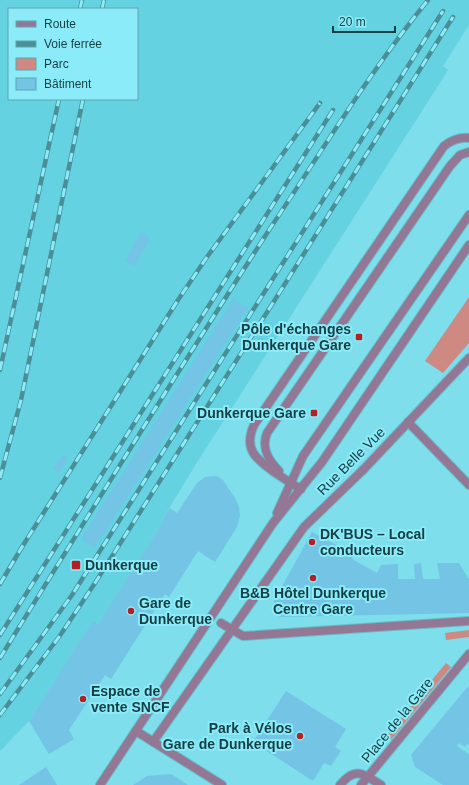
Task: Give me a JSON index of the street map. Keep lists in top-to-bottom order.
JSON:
{
  "streets": {
    "street": ["Rue Belle Vue", "Place de la Gare"]
  },
  "places": {
    "transit": ["Pôle d'échanges Dunkerque Gare", "Dunkerque Gare", "Dunkerque"],
    "other": [
      "DK'BUS – Local conducteurs",
      "B&B Hôtel Dunkerque Centre Gare",
      "Gare de Dunkerque",
      "Espace de vente SNCF",
      "Park à Vélos Gare de Dunkerque"
    ]
  },
  "legend": [
    "Route",
    "Voie ferrée",
    "Parc",
    "Bâtiment"
  ],
  "scale_bar": "20 m"
}
